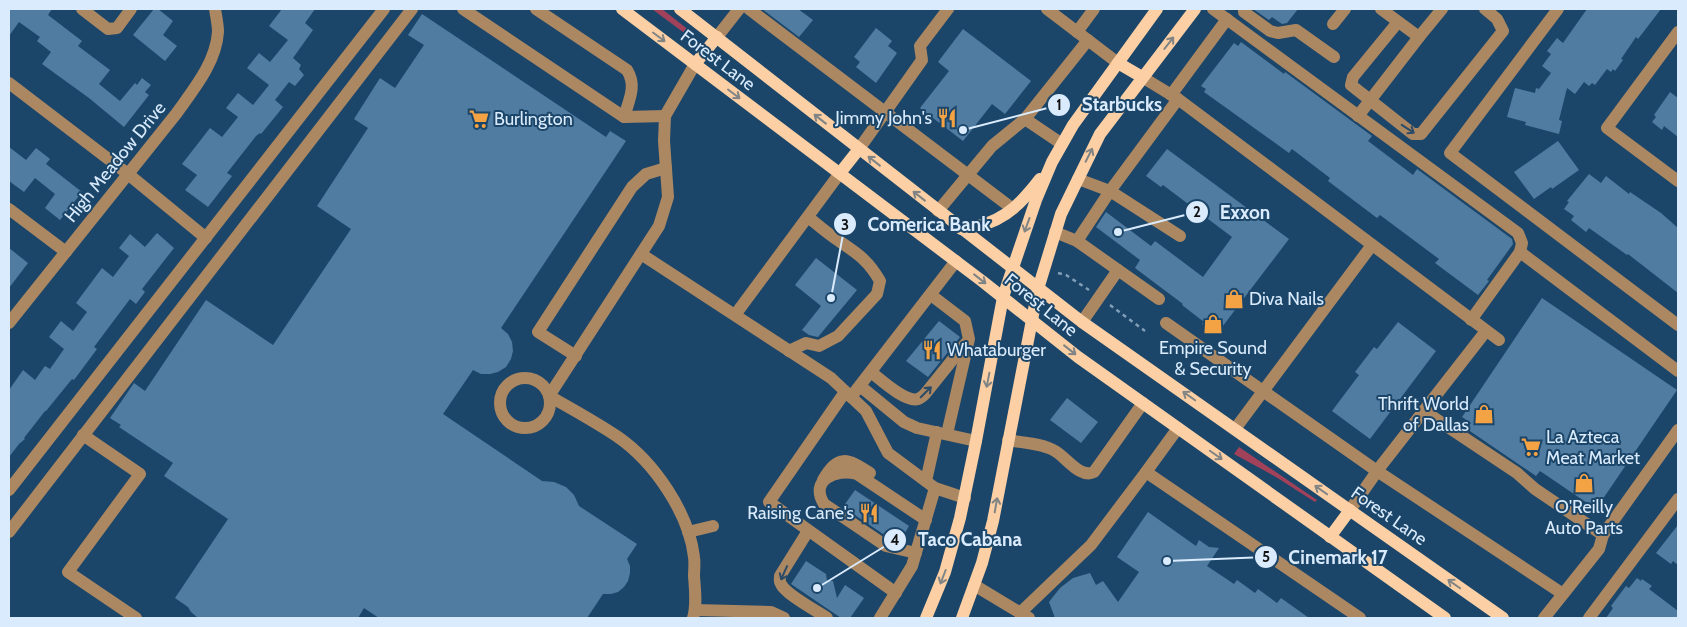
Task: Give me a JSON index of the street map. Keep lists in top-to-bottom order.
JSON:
{
  "streets": {
    "main road": ["Forest Lane"],
    "street": ["High Meadow Drive"]
  },
  "places": {
    "restaurant": ["Jimmy John's", "Whataburger", "Raising Cane's"],
    "supermarket": ["Burlington", "La Azteca Meat Market"],
    "other": [
      "Starbucks",
      "Exxon",
      "Comerica Bank",
      "Cinemark 17",
      "Taco Cabana"
    ],
    "shop": [
      "Diva Nails",
      "Empire Sound & Security",
      "Thrift World of Dallas",
      "O'Reilly Auto Parts"
    ]
  }
}
